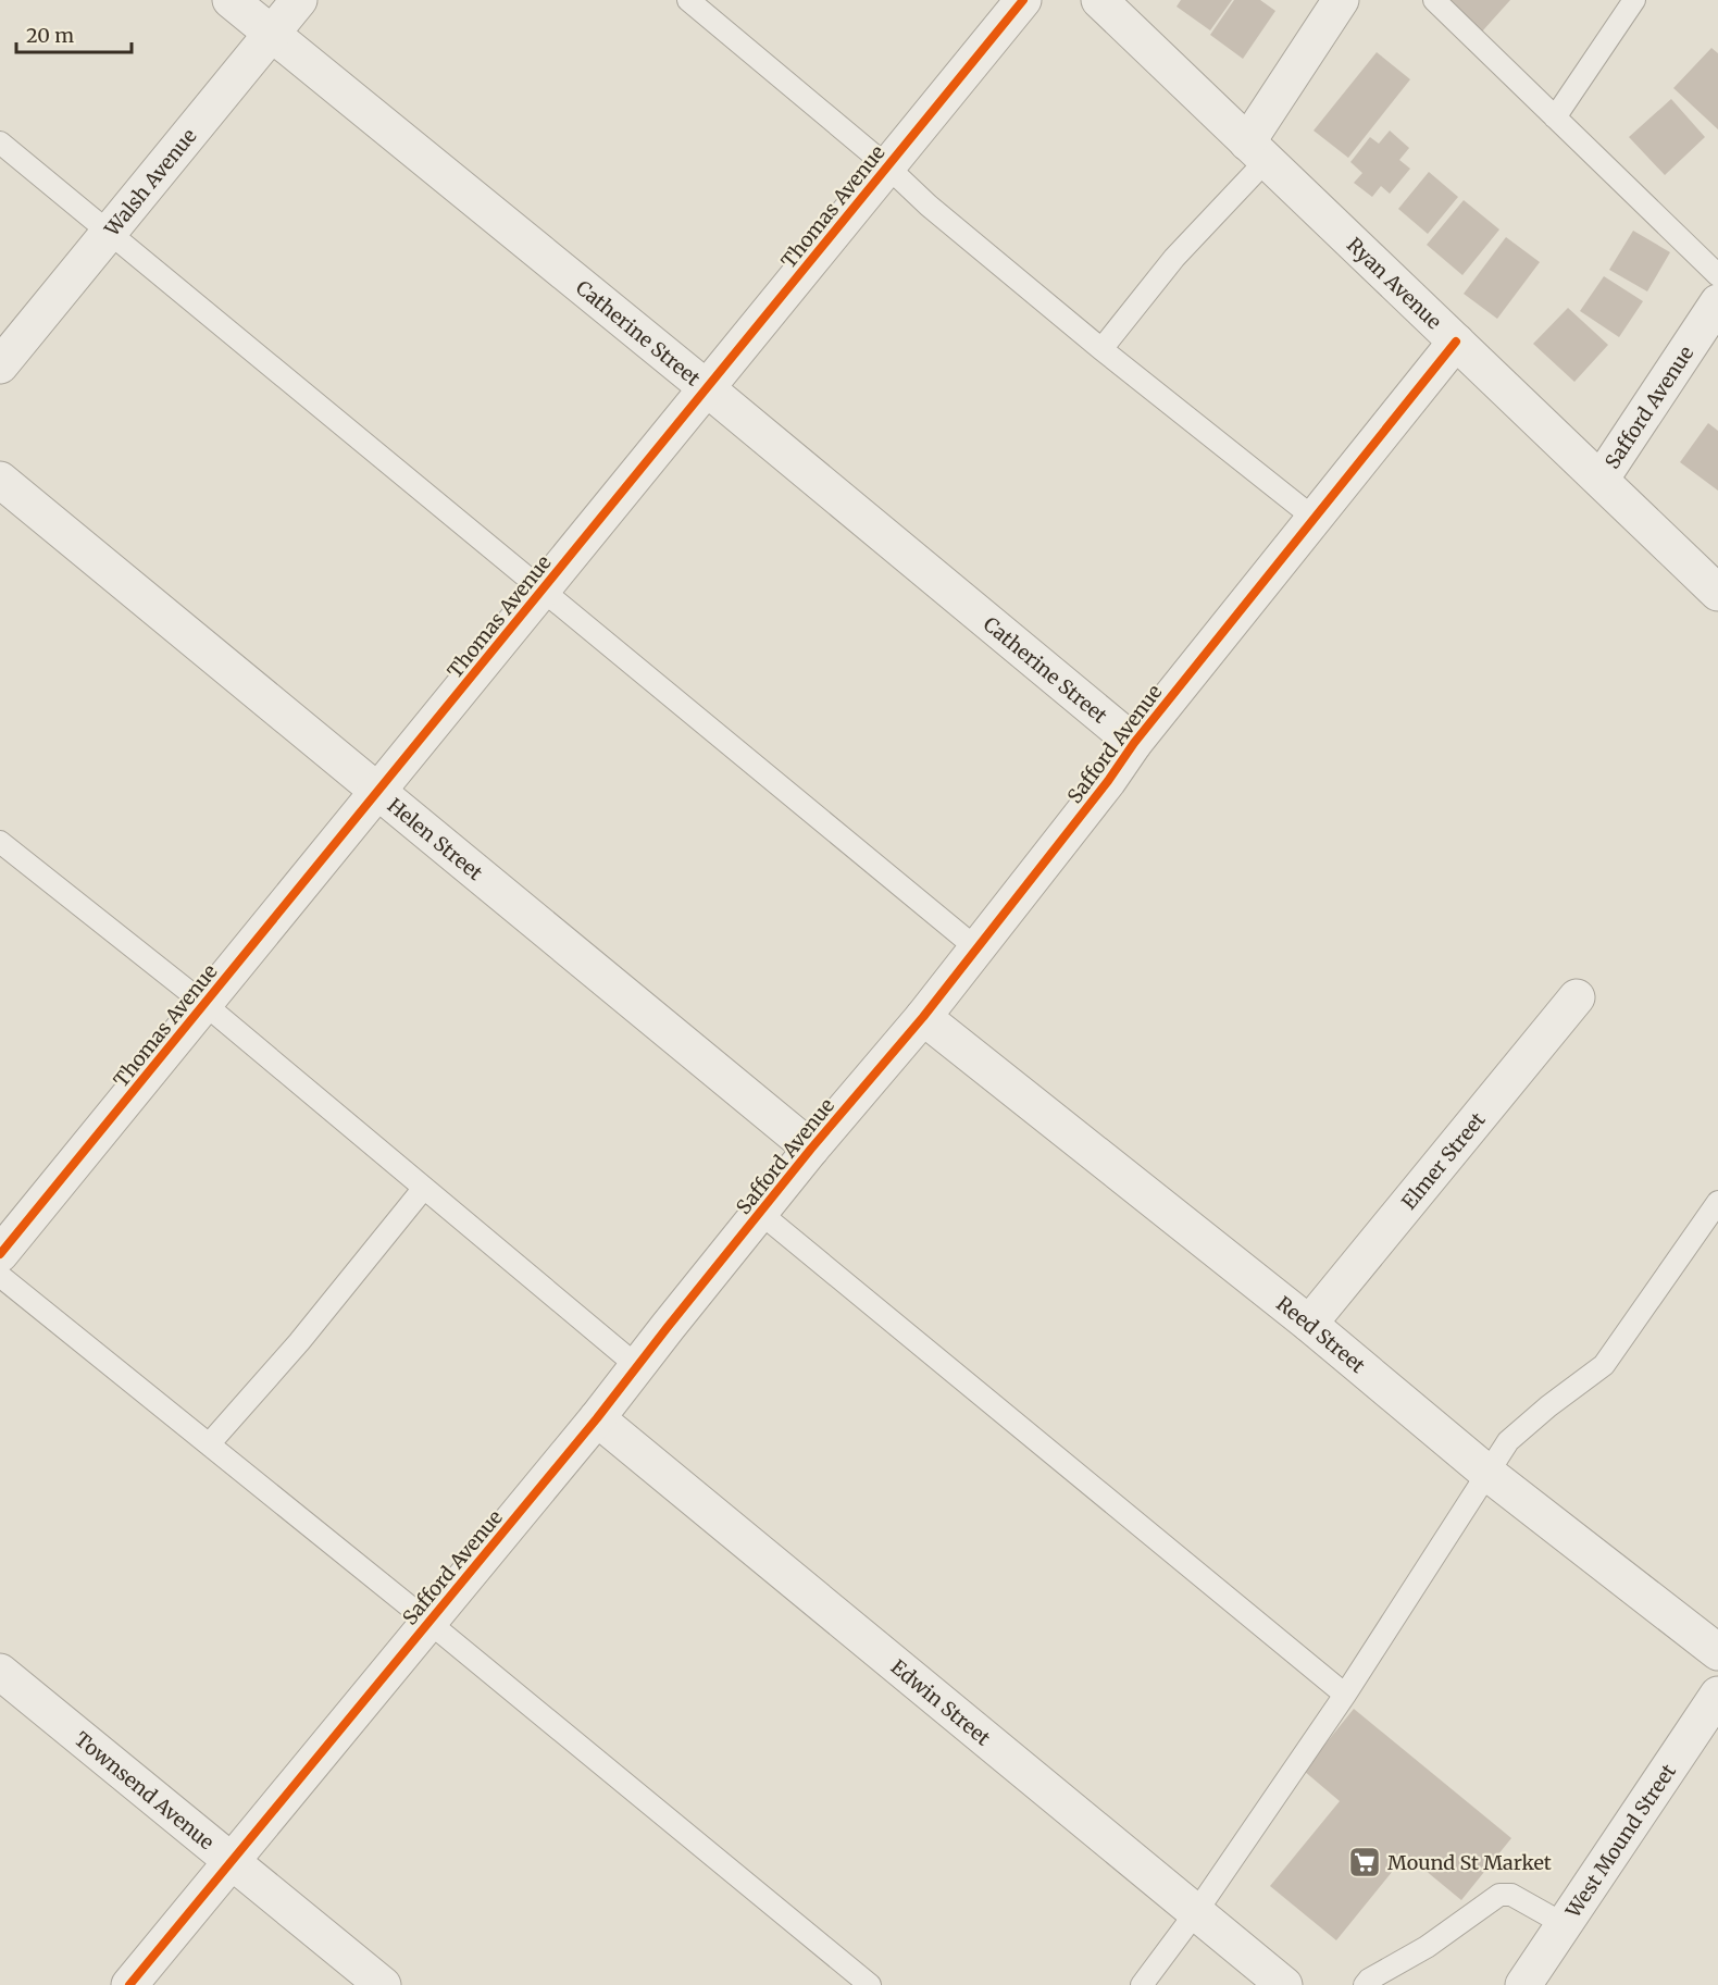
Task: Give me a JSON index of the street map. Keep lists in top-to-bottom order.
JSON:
{
  "streets": {
    "street": [
      "Walsh Avenue",
      "Thomas Avenue",
      "Ryan Avenue",
      "Catherine Street",
      "Safford Avenue",
      "Helen Street",
      "Elmer Street",
      "Reed Street",
      "Edwin Street",
      "Townsend Avenue",
      "West Mound Street"
    ]
  },
  "crossings": [
    ["Walsh Avenue", "Catherine Street"],
    ["Thomas Avenue", "Catherine Street"],
    ["Thomas Avenue", "Helen Street"],
    ["Ryan Avenue", "Safford Avenue"],
    ["Catherine Street", "Safford Avenue"],
    ["Safford Avenue", "Helen Street"],
    ["Safford Avenue", "Reed Street"],
    ["Safford Avenue", "Edwin Street"],
    ["Safford Avenue", "Townsend Avenue"],
    ["Elmer Street", "Reed Street"]
  ],
  "places": {
    "supermarket": ["Mound St Market"]
  },
  "scale_bar": "20 m"
}
